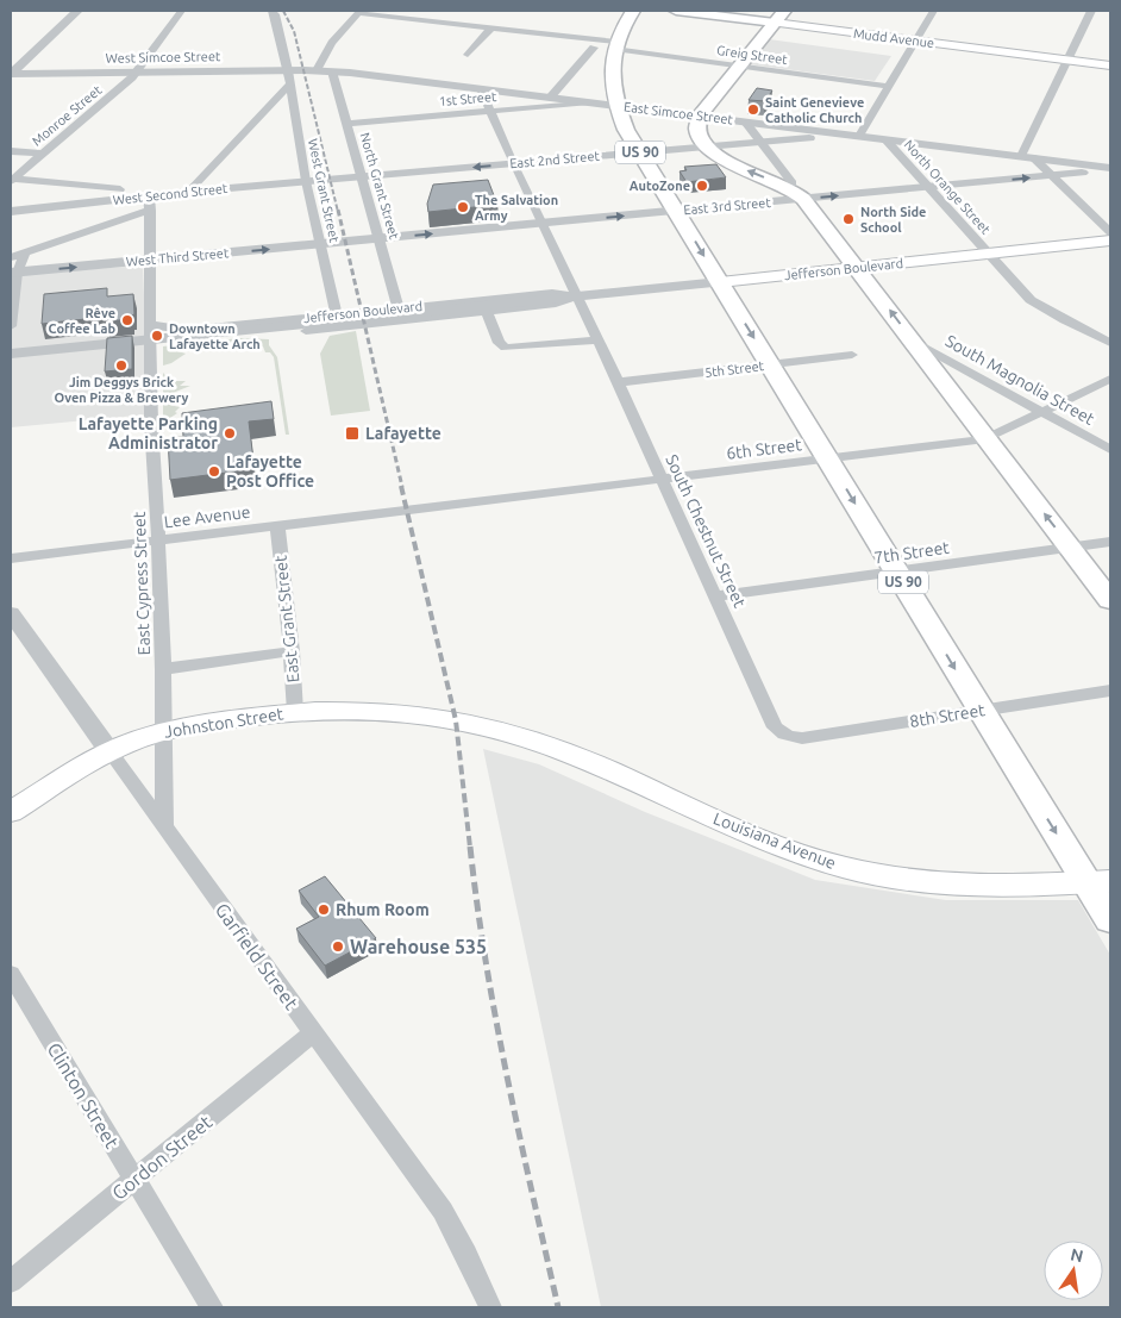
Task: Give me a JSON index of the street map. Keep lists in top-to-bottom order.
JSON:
{
  "streets": {
    "highway": ["US 90"],
    "main road": [
      "Mudd Avenue",
      "Jefferson Boulevard",
      "Johnston Street",
      "Louisiana Avenue"
    ],
    "street": [
      "Greig Street",
      "West Simcoe Street",
      "1st Street",
      "East Simcoe Street",
      "Monroe Street",
      "East 2nd Street",
      "North Grant Street",
      "North Orange Street",
      "West Grant Street",
      "West Second Street",
      "East 3rd Street",
      "West Third Street",
      "5th Street",
      "South Magnolia Street",
      "6th Street",
      "Lee Avenue",
      "South Chestnut Street",
      "7th Street",
      "East Cypress Street",
      "East Grant Street",
      "8th Street",
      "Garfield Street",
      "Clinton Street",
      "Gordon Street"
    ]
  },
  "crossings": [
    ["Greig Street", "US 90"],
    ["West Simcoe Street", "East Simcoe Street"],
    ["West Simcoe Street", "Monroe Street"],
    ["West Simcoe Street", "West Grant Street"],
    ["1st Street", "East Simcoe Street"],
    ["1st Street", "North Grant Street"],
    ["1st Street", "South Chestnut Street"],
    ["East Simcoe Street", "US 90"],
    ["East Simcoe Street", "East 2nd Street"],
    ["East Simcoe Street", "North Grant Street"],
    ["East Simcoe Street", "North Orange Street"],
    ["East Simcoe Street", "East 3rd Street"],
    ["East Simcoe Street", "South Chestnut Street"],
    ["US 90", "East 2nd Street"],
    ["US 90", "East 3rd Street"],
    ["US 90", "Jefferson Boulevard"],
    ["US 90", "5th Street"],
    ["US 90", "6th Street"],
    ["US 90", "7th Street"],
    ["US 90", "8th Street"],
    ["US 90", "Louisiana Avenue"],
    ["East 2nd Street", "North Grant Street"],
    ["East 2nd Street", "West Second Street"],
    ["East 2nd Street", "South Chestnut Street"],
    ["North Grant Street", "East 3rd Street"],
    ["North Grant Street", "Jefferson Boulevard"],
    ["North Orange Street", "East 3rd Street"],
    ["North Orange Street", "Jefferson Boulevard"],
    ["West Grant Street", "West Second Street"],
    ["West Grant Street", "West Third Street"],
    ["West Grant Street", "Jefferson Boulevard"],
    ["West Second Street", "East Cypress Street"],
    ["East 3rd Street", "West Third Street"],
    ["East 3rd Street", "South Chestnut Street"],
    ["West Third Street", "East Cypress Street"],
    ["Jefferson Boulevard", "South Chestnut Street"],
    ["Jefferson Boulevard", "East Cypress Street"],
    ["5th Street", "South Chestnut Street"],
    ["South Magnolia Street", "6th Street"],
    ["6th Street", "Lee Avenue"],
    ["6th Street", "South Chestnut Street"],
    ["Lee Avenue", "East Cypress Street"],
    ["Lee Avenue", "East Grant Street"],
    ["South Chestnut Street", "7th Street"],
    ["South Chestnut Street", "8th Street"],
    ["East Cypress Street", "Johnston Street"],
    ["East Cypress Street", "Garfield Street"],
    ["East Grant Street", "Johnston Street"],
    ["Johnston Street", "Louisiana Avenue"],
    ["Johnston Street", "Garfield Street"],
    ["Garfield Street", "Gordon Street"],
    ["Clinton Street", "Gordon Street"]
  ],
  "one_way": ["East 3rd Street"],
  "places": {
    "other": [
      "Saint Genevieve Catholic Church",
      "AutoZone",
      "The Salvation Army",
      "North Side School",
      "Rêve Coffee Lab",
      "Downtown Lafayette Arch",
      "Jim Deggys Brick Oven Pizza & Brewery",
      "Lafayette Parking Administrator",
      "Lafayette Post Office",
      "Rhum Room",
      "Warehouse 535"
    ],
    "transit": ["Lafayette"]
  },
  "north": "top"
}
